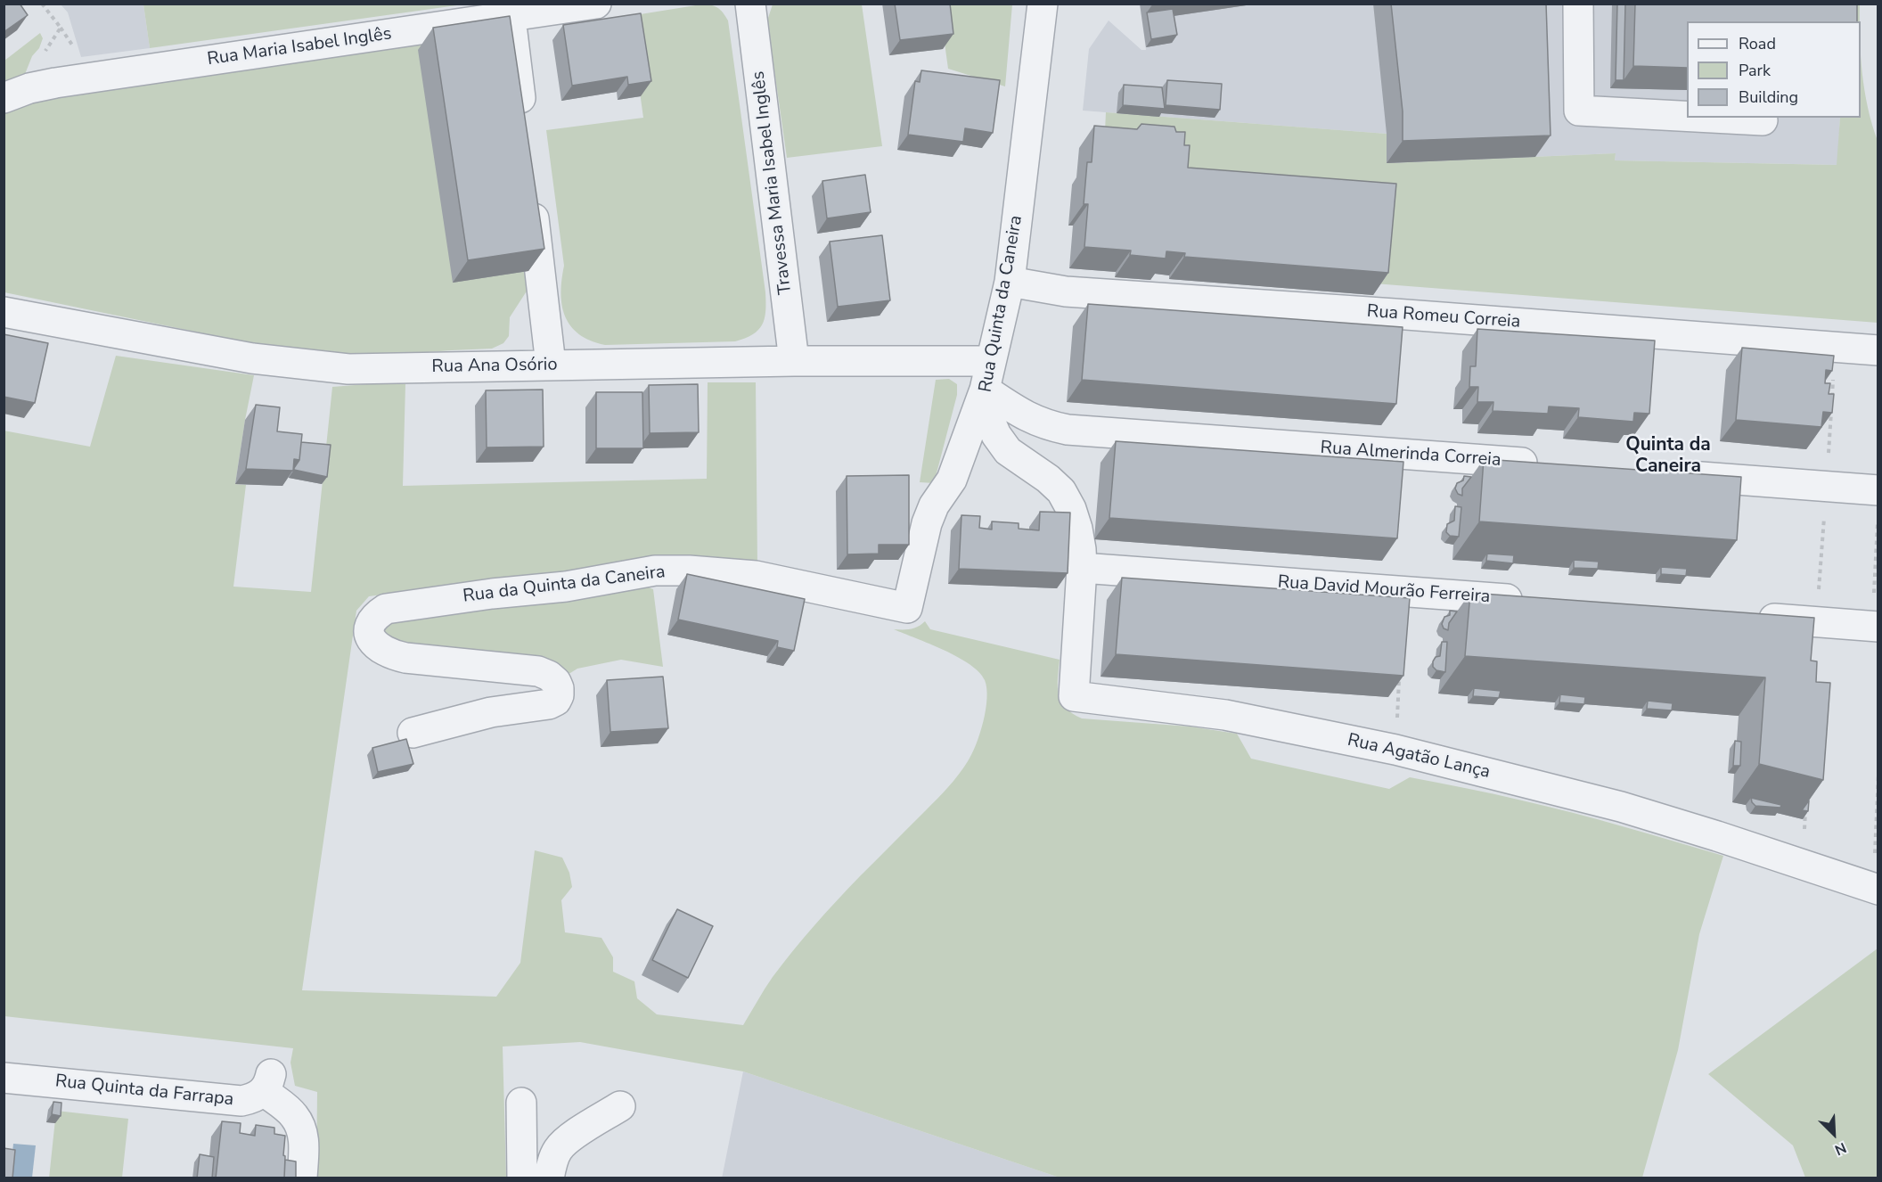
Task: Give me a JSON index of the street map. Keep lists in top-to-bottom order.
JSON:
{
  "streets": {
    "street": [
      "Rua Maria Isabel Inglês",
      "Travessa Maria Isabel Inglês",
      "Rua Quinta da Caneira",
      "Rua Romeu Correia",
      "Rua Ana Osório",
      "Rua Almerinda Correia",
      "Rua da Quinta da Caneira",
      "Rua David Mourão Ferreira",
      "Rua Agatão Lança",
      "Rua Quinta da Farrapa"
    ]
  },
  "crossings": [
    ["Travessa Maria Isabel Inglês", "Rua Ana Osório"],
    ["Rua Quinta da Caneira", "Rua Romeu Correia"],
    ["Rua Quinta da Caneira", "Rua Ana Osório"],
    ["Rua Quinta da Caneira", "Rua Almerinda Correia"],
    ["Rua Quinta da Caneira", "Rua da Quinta da Caneira"],
    ["Rua Quinta da Caneira", "Rua David Mourão Ferreira"],
    ["Rua Quinta da Caneira", "Rua Agatão Lança"],
    ["Rua Almerinda Correia", "Rua da Quinta da Caneira"],
    ["Rua David Mourão Ferreira", "Rua Agatão Lança"]
  ],
  "districts": ["Quinta da Caneira"],
  "legend": ["Road", "Park", "Building"],
  "north": "bottom right"
}
